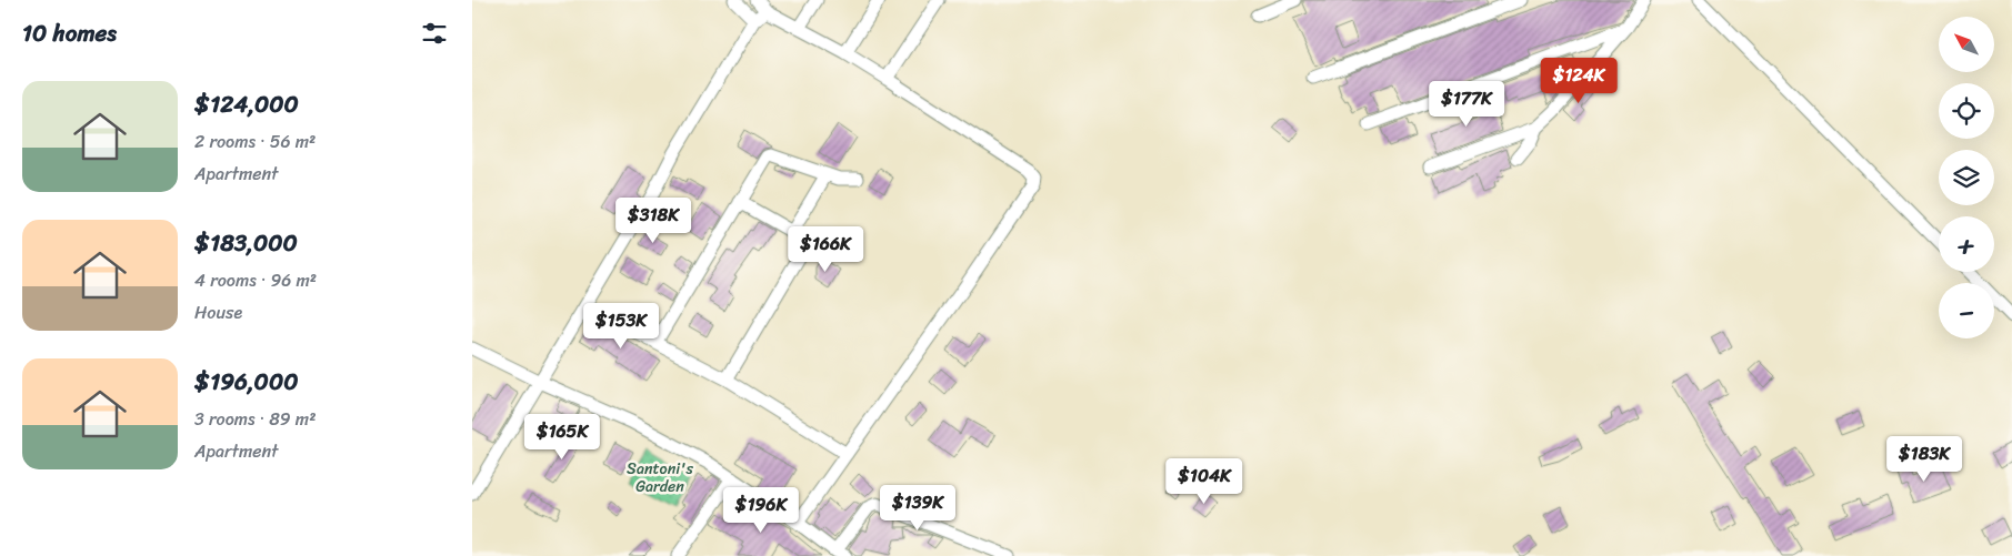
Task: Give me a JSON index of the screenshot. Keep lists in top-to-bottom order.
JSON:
{
  "parks": ["Santoni's Garden"],
  "north": "top left",
  "page": {
    "heading": "10 homes",
    "map_buttons": ["+", "−"],
    "price": [
      "$124K",
      "$177K",
      "$318K",
      "$166K",
      "$153K",
      "$165K",
      "$183K",
      "$104K",
      "$139K",
      "$196K"
    ],
    "list": [
      {
        "name": "$124,000",
        "note": "2 rooms · 56 m² · Apartment"
      },
      {
        "name": "$183,000",
        "note": "4 rooms · 96 m² · House"
      },
      {
        "name": "$196,000",
        "note": "3 rooms · 89 m² · Apartment"
      }
    ]
  }
}
